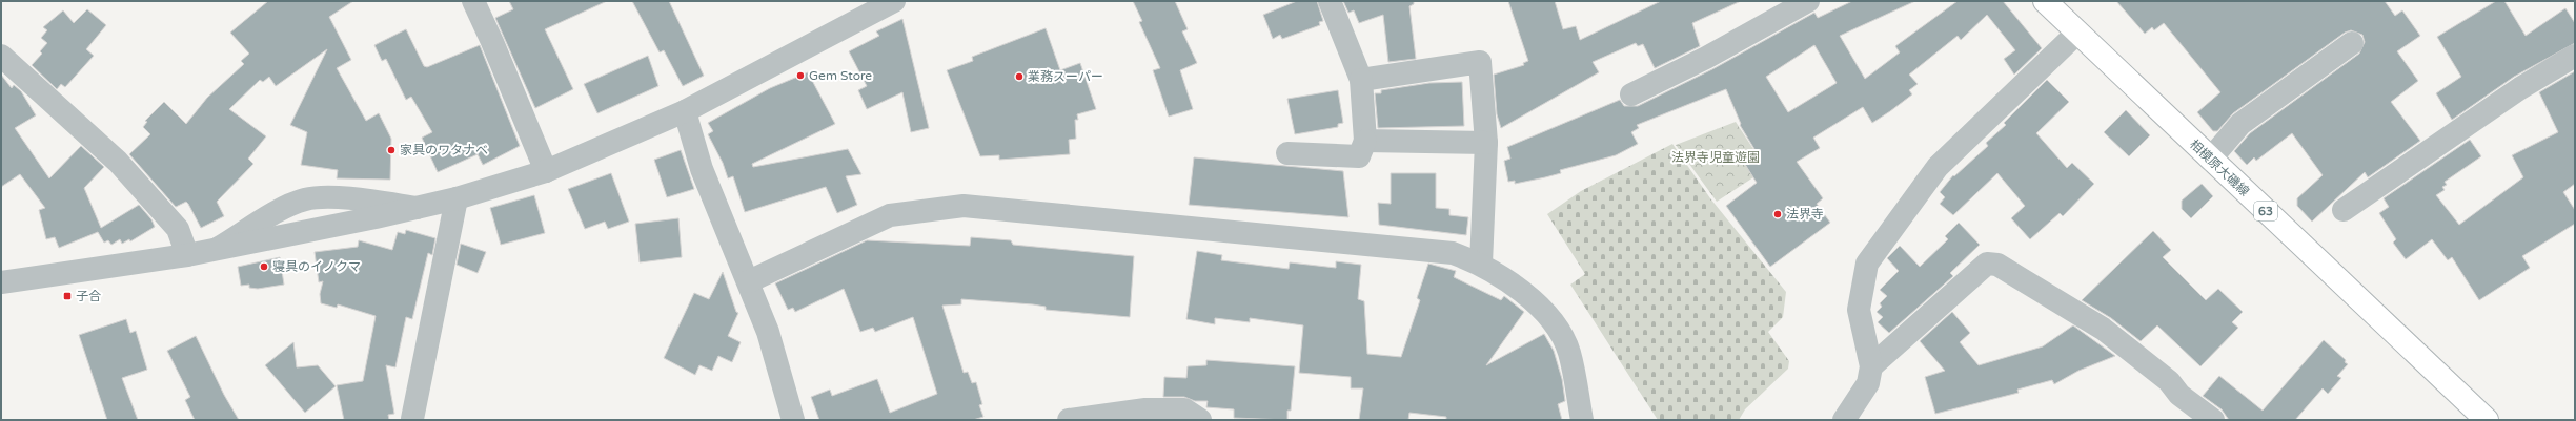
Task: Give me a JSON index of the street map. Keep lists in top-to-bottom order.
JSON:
{
  "streets": {
    "main road": ["相模原大磯線", "63"]
  },
  "parks": ["法界寺児童遊園"],
  "places": {
    "other": [
      "Gem Store",
      "業務スーパー",
      "家具のワタナベ",
      "法界寺",
      "寝具のイノクマ"
    ],
    "transit": ["子合"]
  }
}
